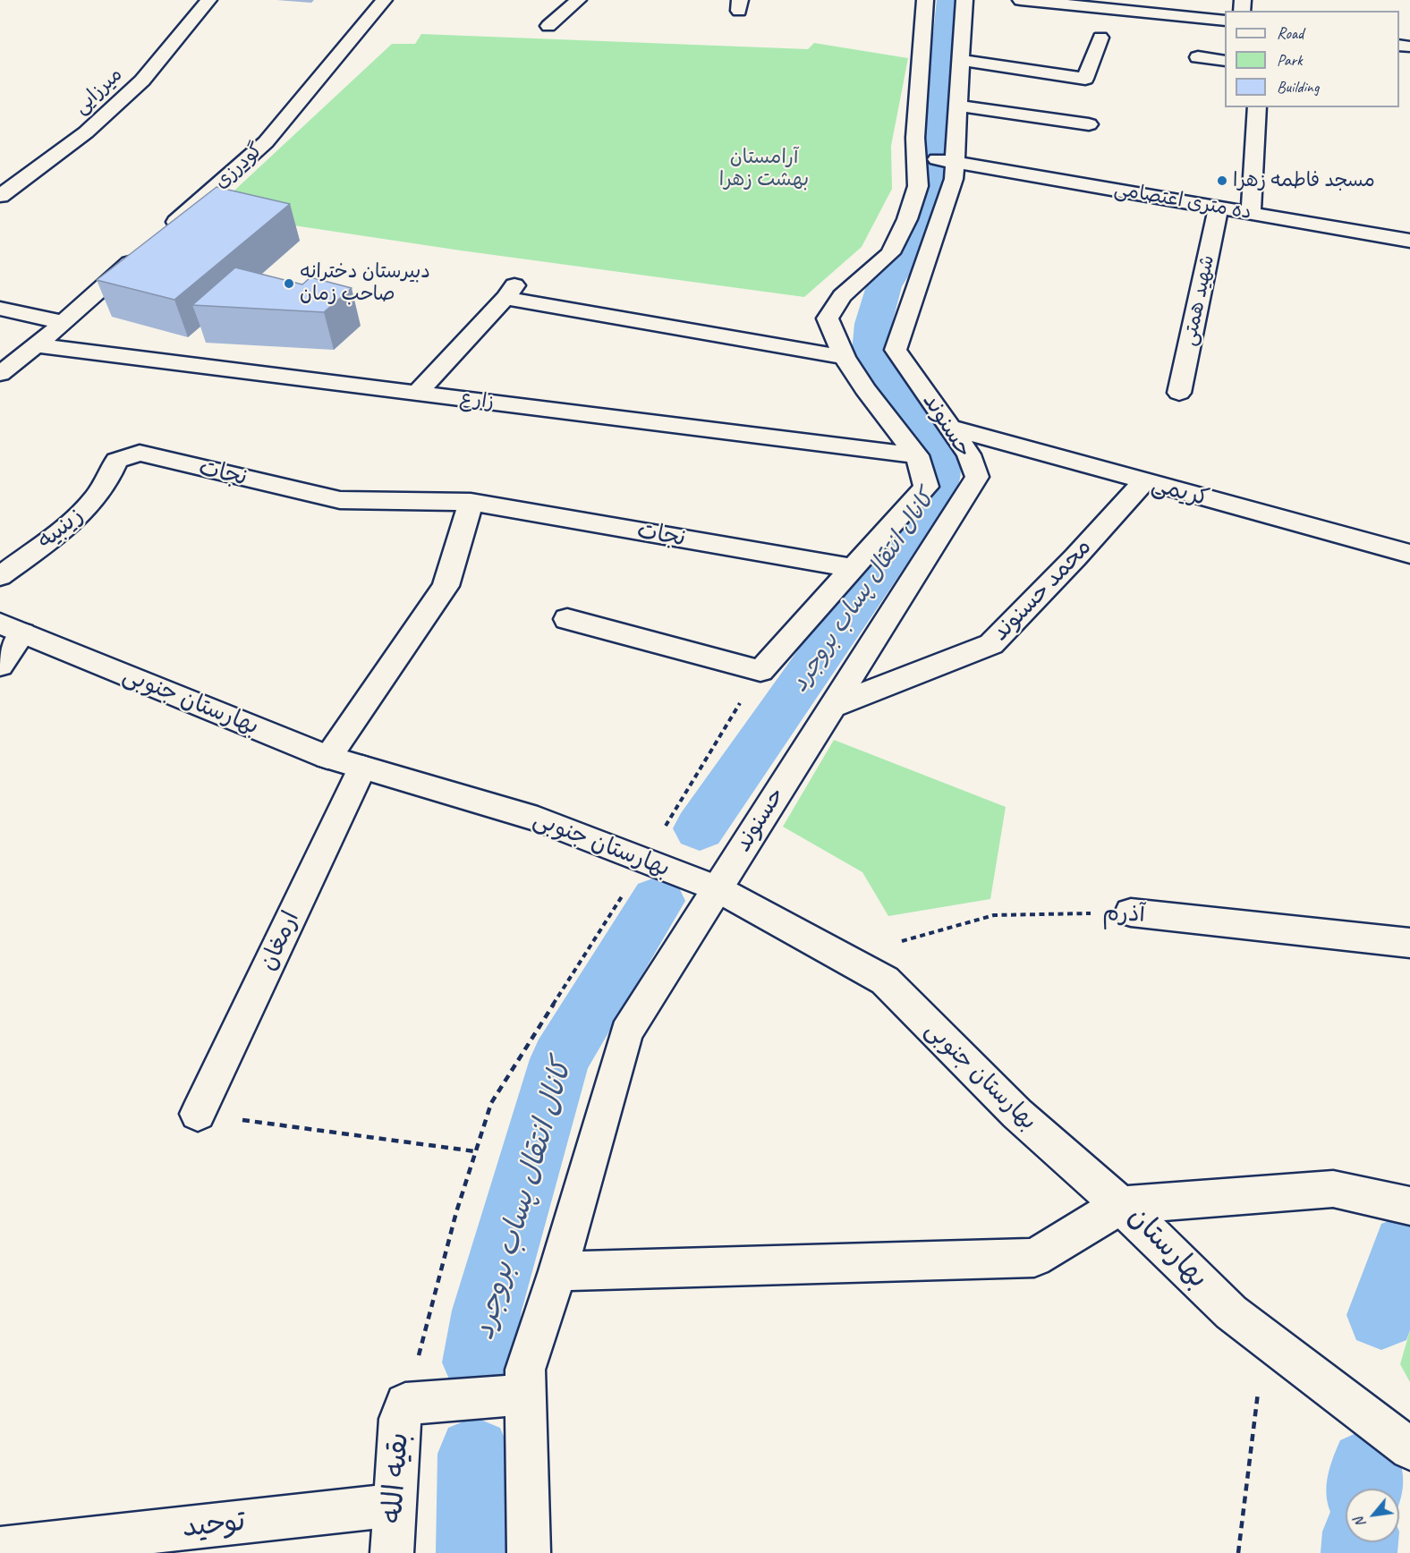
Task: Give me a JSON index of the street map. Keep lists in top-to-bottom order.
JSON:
{
  "streets": {
    "street": [
      "میرزایی",
      "گودرزی",
      "ده متری اعتصامی",
      "شهید همتی",
      "زارع",
      "حسنوند",
      "نجات",
      "کریمی",
      "زینبیه",
      "محمد حسنوند",
      "بهارستان جنوبی",
      "آذرم",
      "ارمغان",
      "بهارستان",
      "بقیه الله",
      "توحید"
    ]
  },
  "crossings": [
    ["ده متری اعتصامی", "شهید همتی"],
    ["ده متری اعتصامی", "حسنوند"],
    ["زارع", "حسنوند"],
    ["حسنوند", "نجات"],
    ["حسنوند", "کریمی"],
    ["حسنوند", "محمد حسنوند"],
    ["حسنوند", "بهارستان جنوبی"],
    ["نجات", "زینبیه"],
    ["کریمی", "محمد حسنوند"],
    ["بهارستان جنوبی", "آذرم"],
    ["بهارستان جنوبی", "ارمغان"],
    ["بهارستان جنوبی", "بهارستان"],
    ["بقیه الله", "توحید"]
  ],
  "water": ["کانال انتقال پساب بروجرد"],
  "parks": ["آرامستان بهشت زهرا"],
  "places": ["مسجد فاطمه زهرا", "دبیرستان دخترانه صاحب زمان"],
  "legend": ["Road", "Park", "Building"],
  "north": "bottom left"
}
